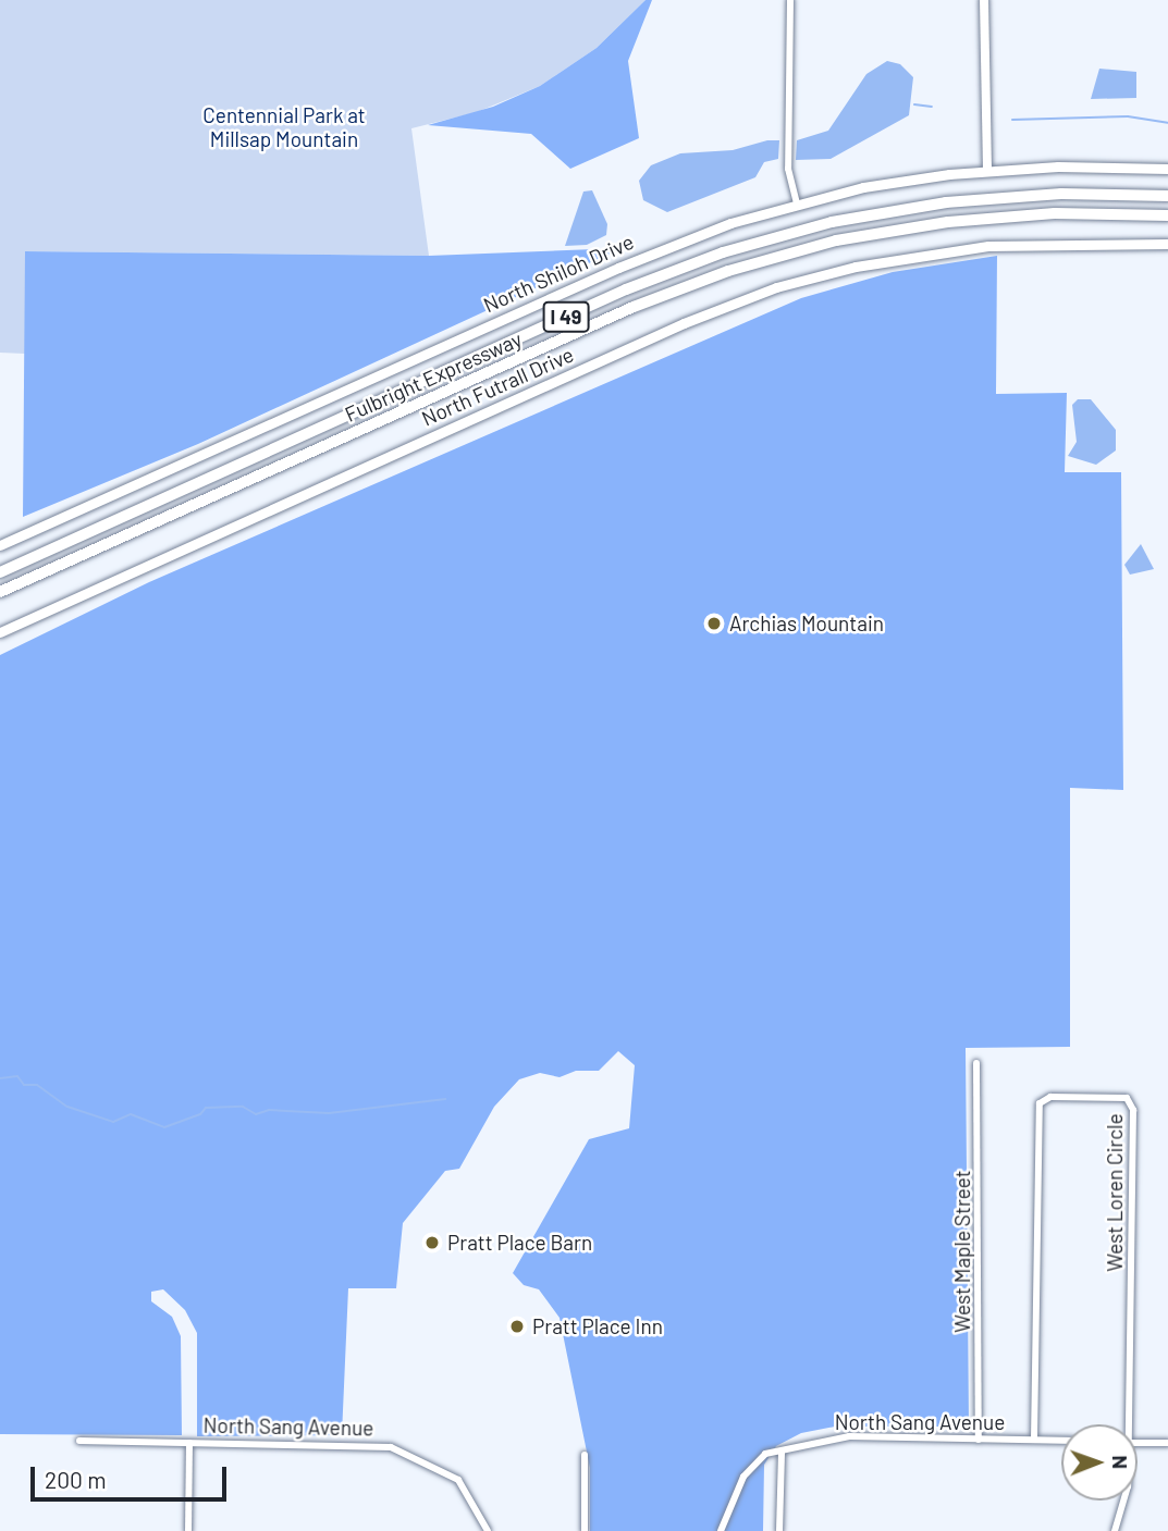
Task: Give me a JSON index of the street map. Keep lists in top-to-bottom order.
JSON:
{
  "streets": {
    "highway": ["I 49", "Fulbright Expressway"],
    "main road": ["North Shiloh Drive", "North Futrall Drive"],
    "street": ["West Loren Circle", "West Maple Street", "North Sang Avenue"]
  },
  "crossings": [
    ["West Loren Circle", "North Sang Avenue"],
    ["West Maple Street", "North Sang Avenue"]
  ],
  "parks": ["Centennial Park at Millsap Mountain"],
  "places": ["Archias Mountain", "Pratt Place Barn", "Pratt Place Inn"],
  "scale_bar": "200 m",
  "north": "right"
}
